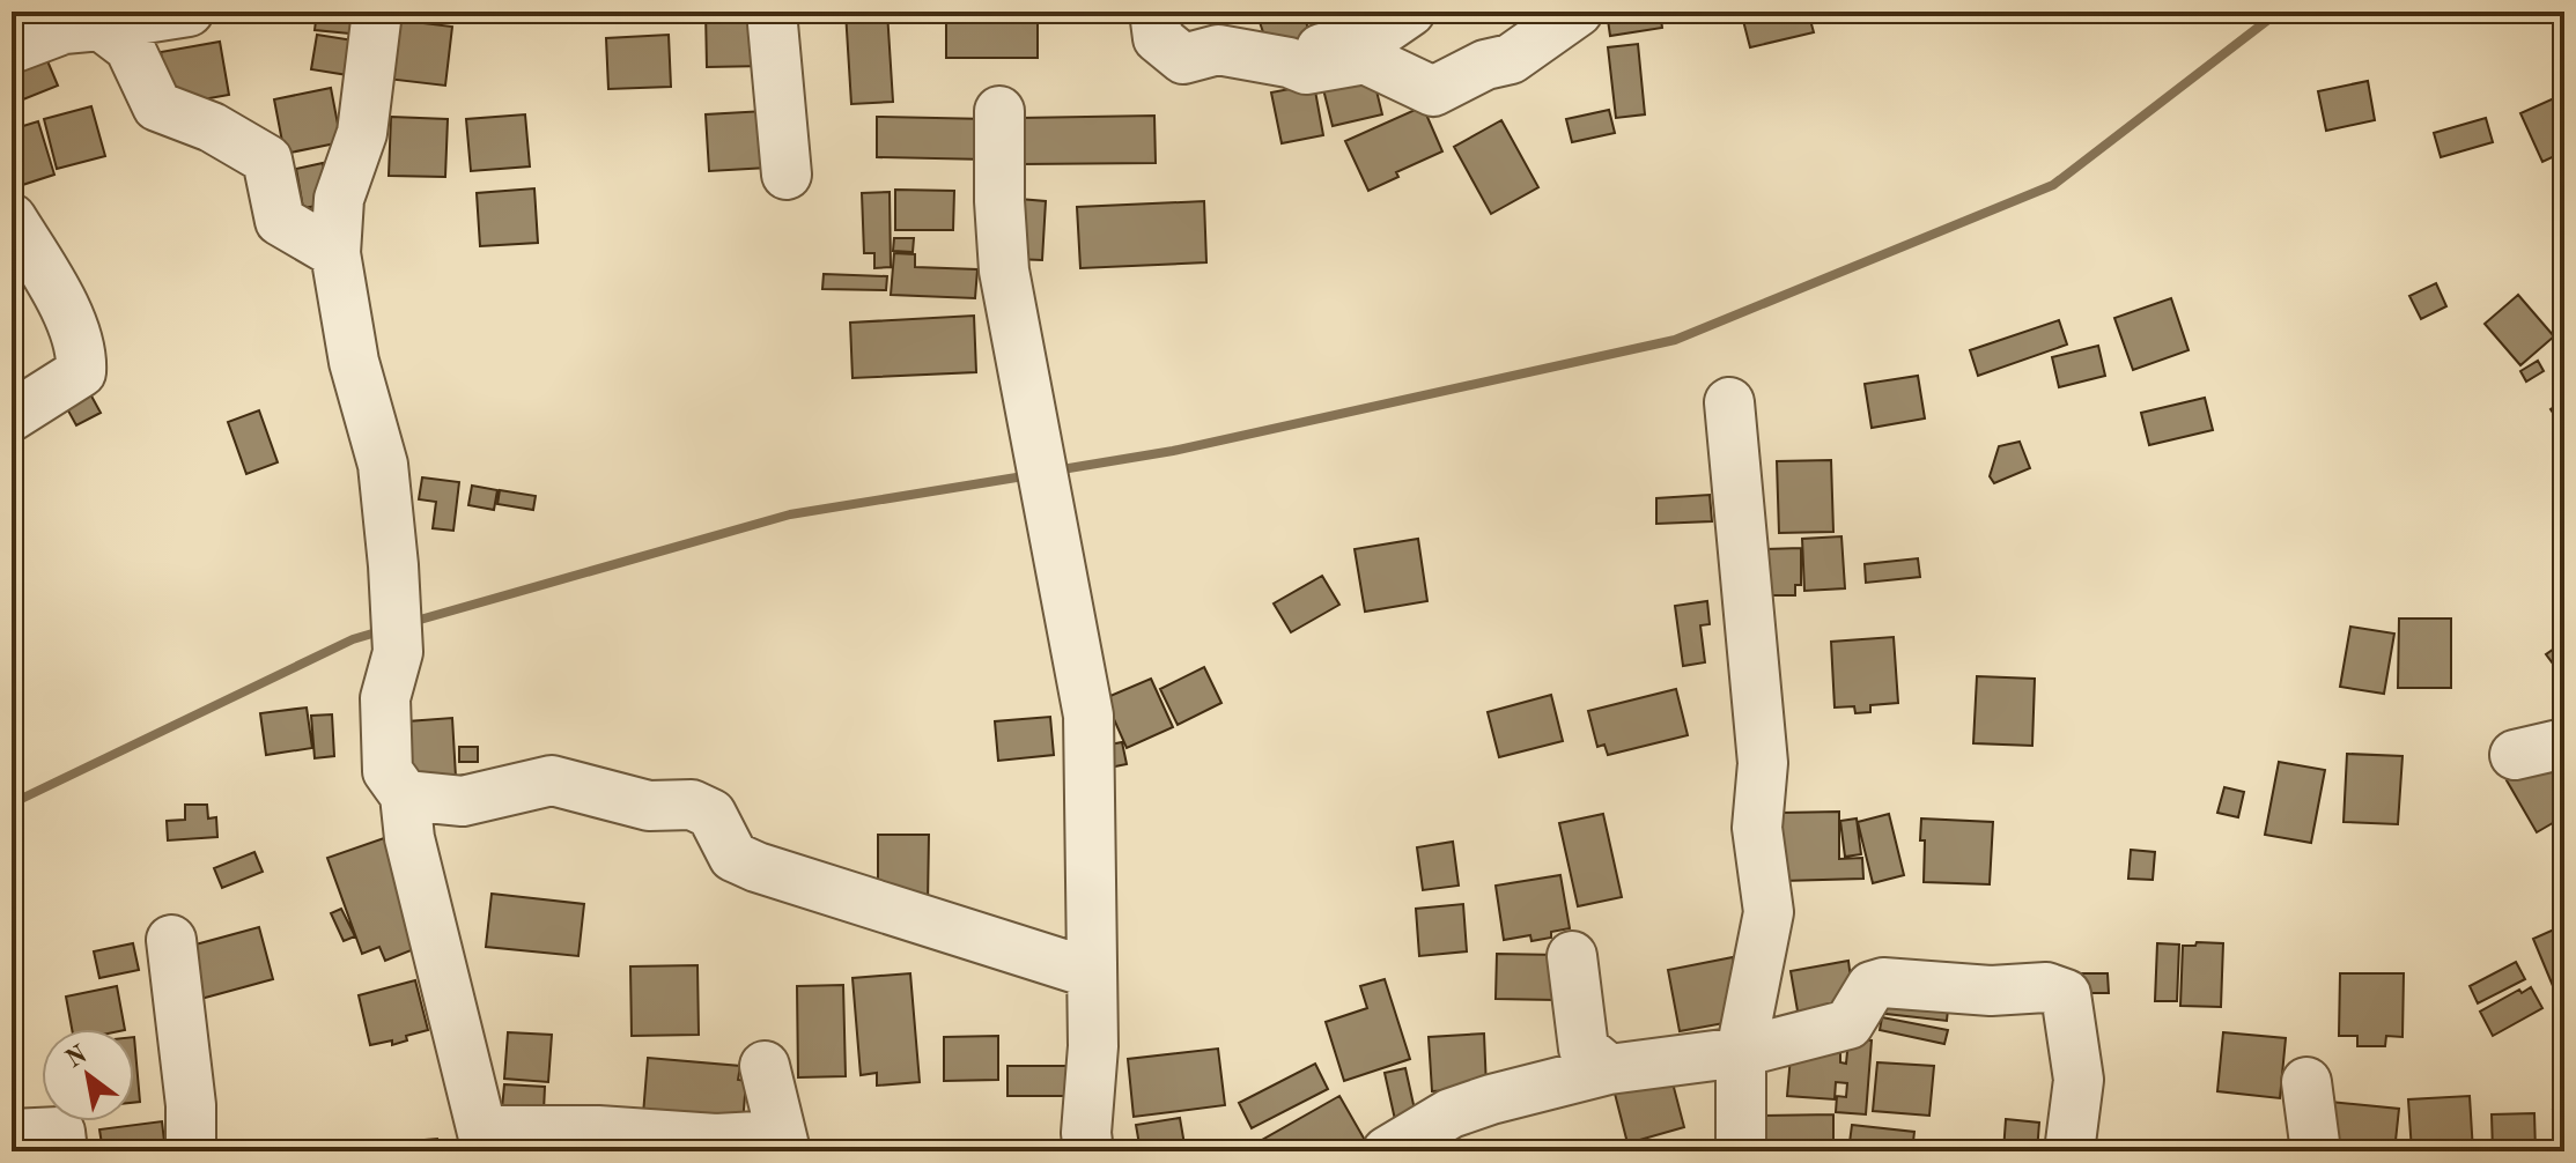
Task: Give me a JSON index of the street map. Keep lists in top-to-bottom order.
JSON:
{
  "north": "top left"
}
